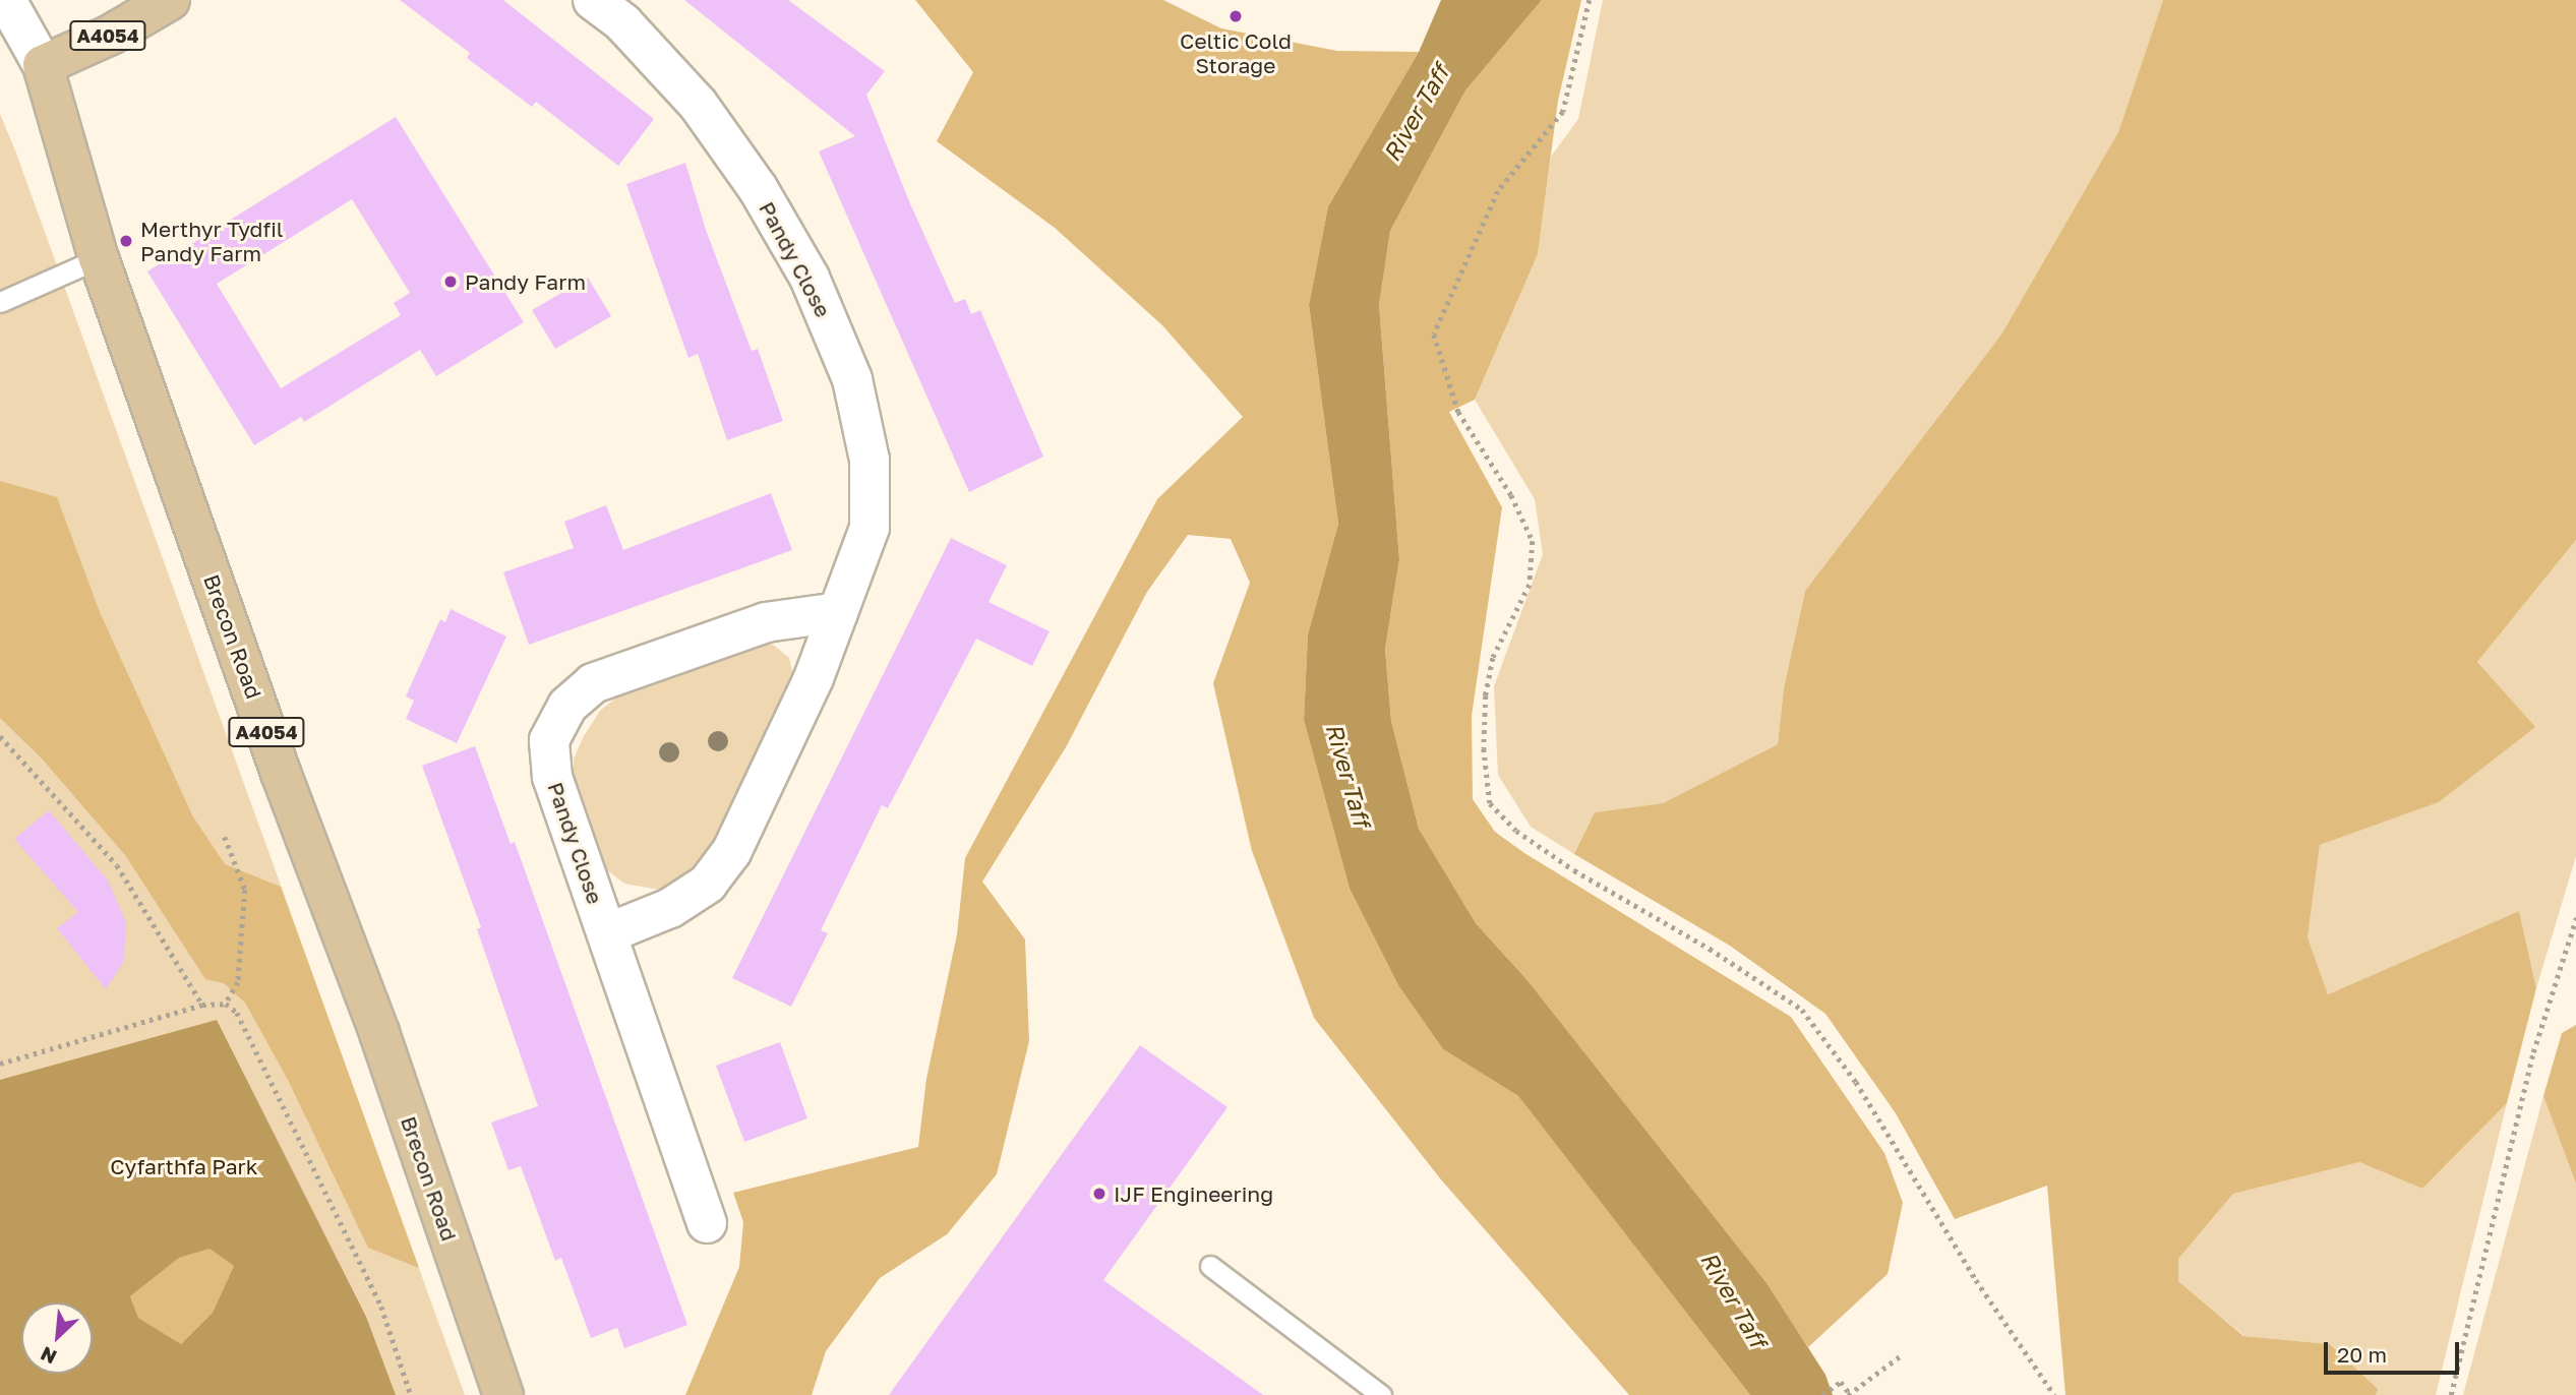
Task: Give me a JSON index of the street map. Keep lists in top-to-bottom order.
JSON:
{
  "streets": {
    "main road": ["A4054", "Brecon Road"],
    "street": ["Pandy Close"]
  },
  "crossings": [
    ["A4054", "Brecon Road"]
  ],
  "water": ["River Taff"],
  "parks": ["Cyfarthfa Park"],
  "places": [
    "Celtic Cold Storage",
    "Merthyr Tydfil Pandy Farm",
    "Pandy Farm",
    "IJF Engineering"
  ],
  "scale_bar": "20 m",
  "north": "bottom left"
}
